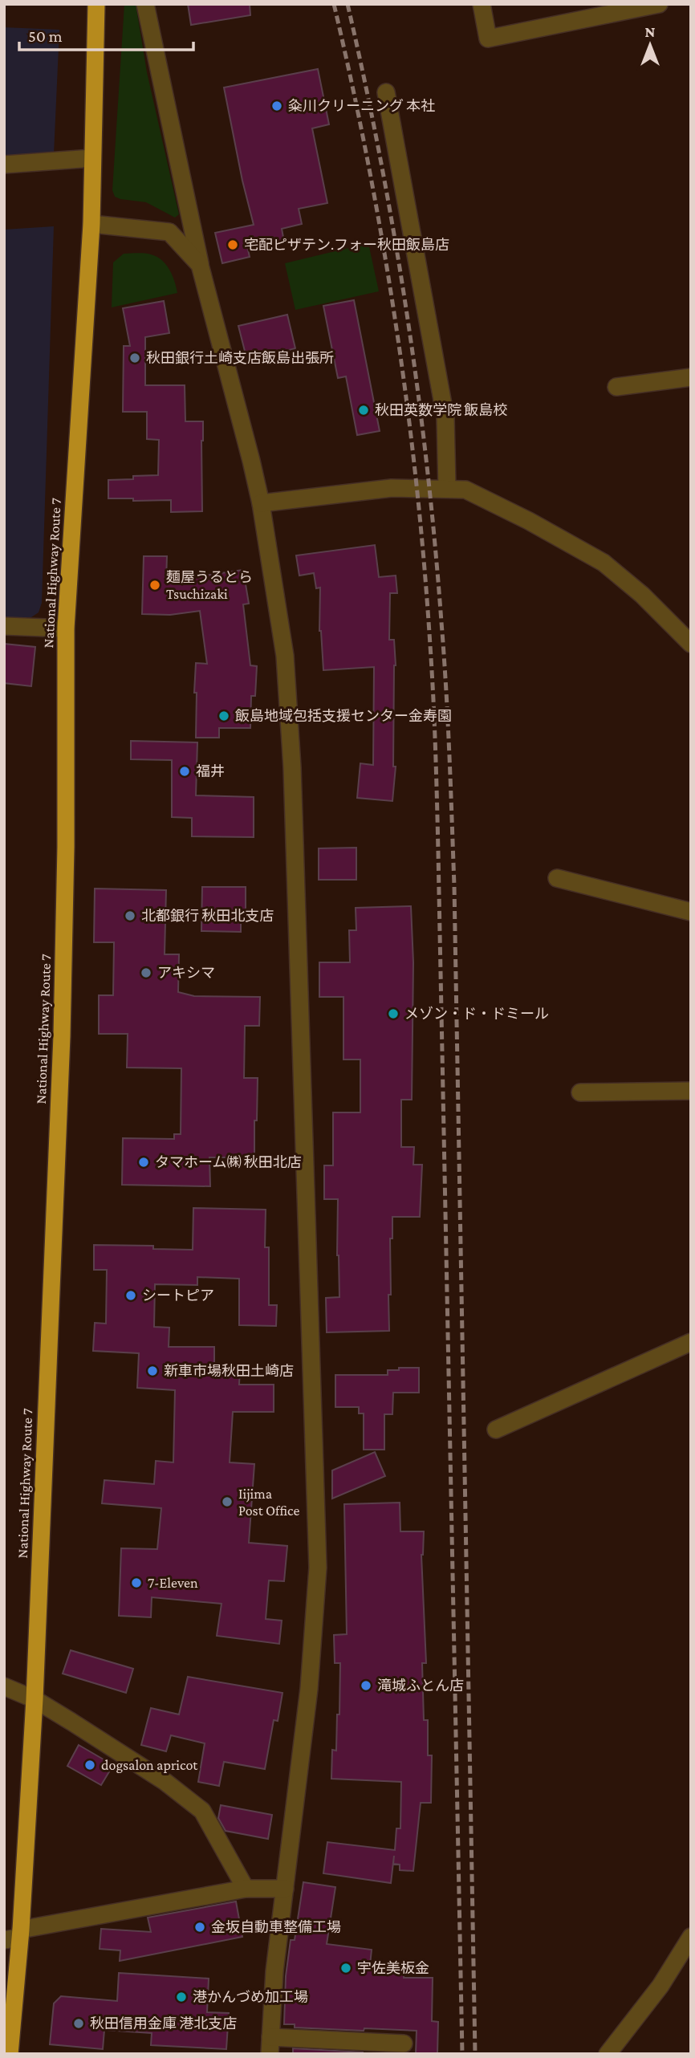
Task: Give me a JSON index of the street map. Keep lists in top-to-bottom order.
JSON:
{
  "streets": {
    "highway": ["National Highway Route 7"]
  },
  "places": [
    "粂川クリーニング 本社",
    "宅配ピザテン.フォー秋田飯島店",
    "秋田銀行土崎支店飯島出張所",
    "秋田英数学院 飯島校",
    "麺屋うるとら Tsuchizaki",
    "飯島地域包括支援センター金寿園",
    "福井",
    "北都銀行 秋田北支店",
    "アキシマ",
    "メゾン・ド・ドミール",
    "タマホーム㈱ 秋田北店",
    "シートピア",
    "新車市場秋田土崎店",
    "Iijima Post Office",
    "7-Eleven",
    "滝城ふとん店",
    "dogsalon apricot",
    "金坂自動車整備工場",
    "宇佐美板金",
    "港かんづめ加工場",
    "秋田信用金庫 港北支店"
  ],
  "scale_bar": "50 m",
  "north": "top"
}
